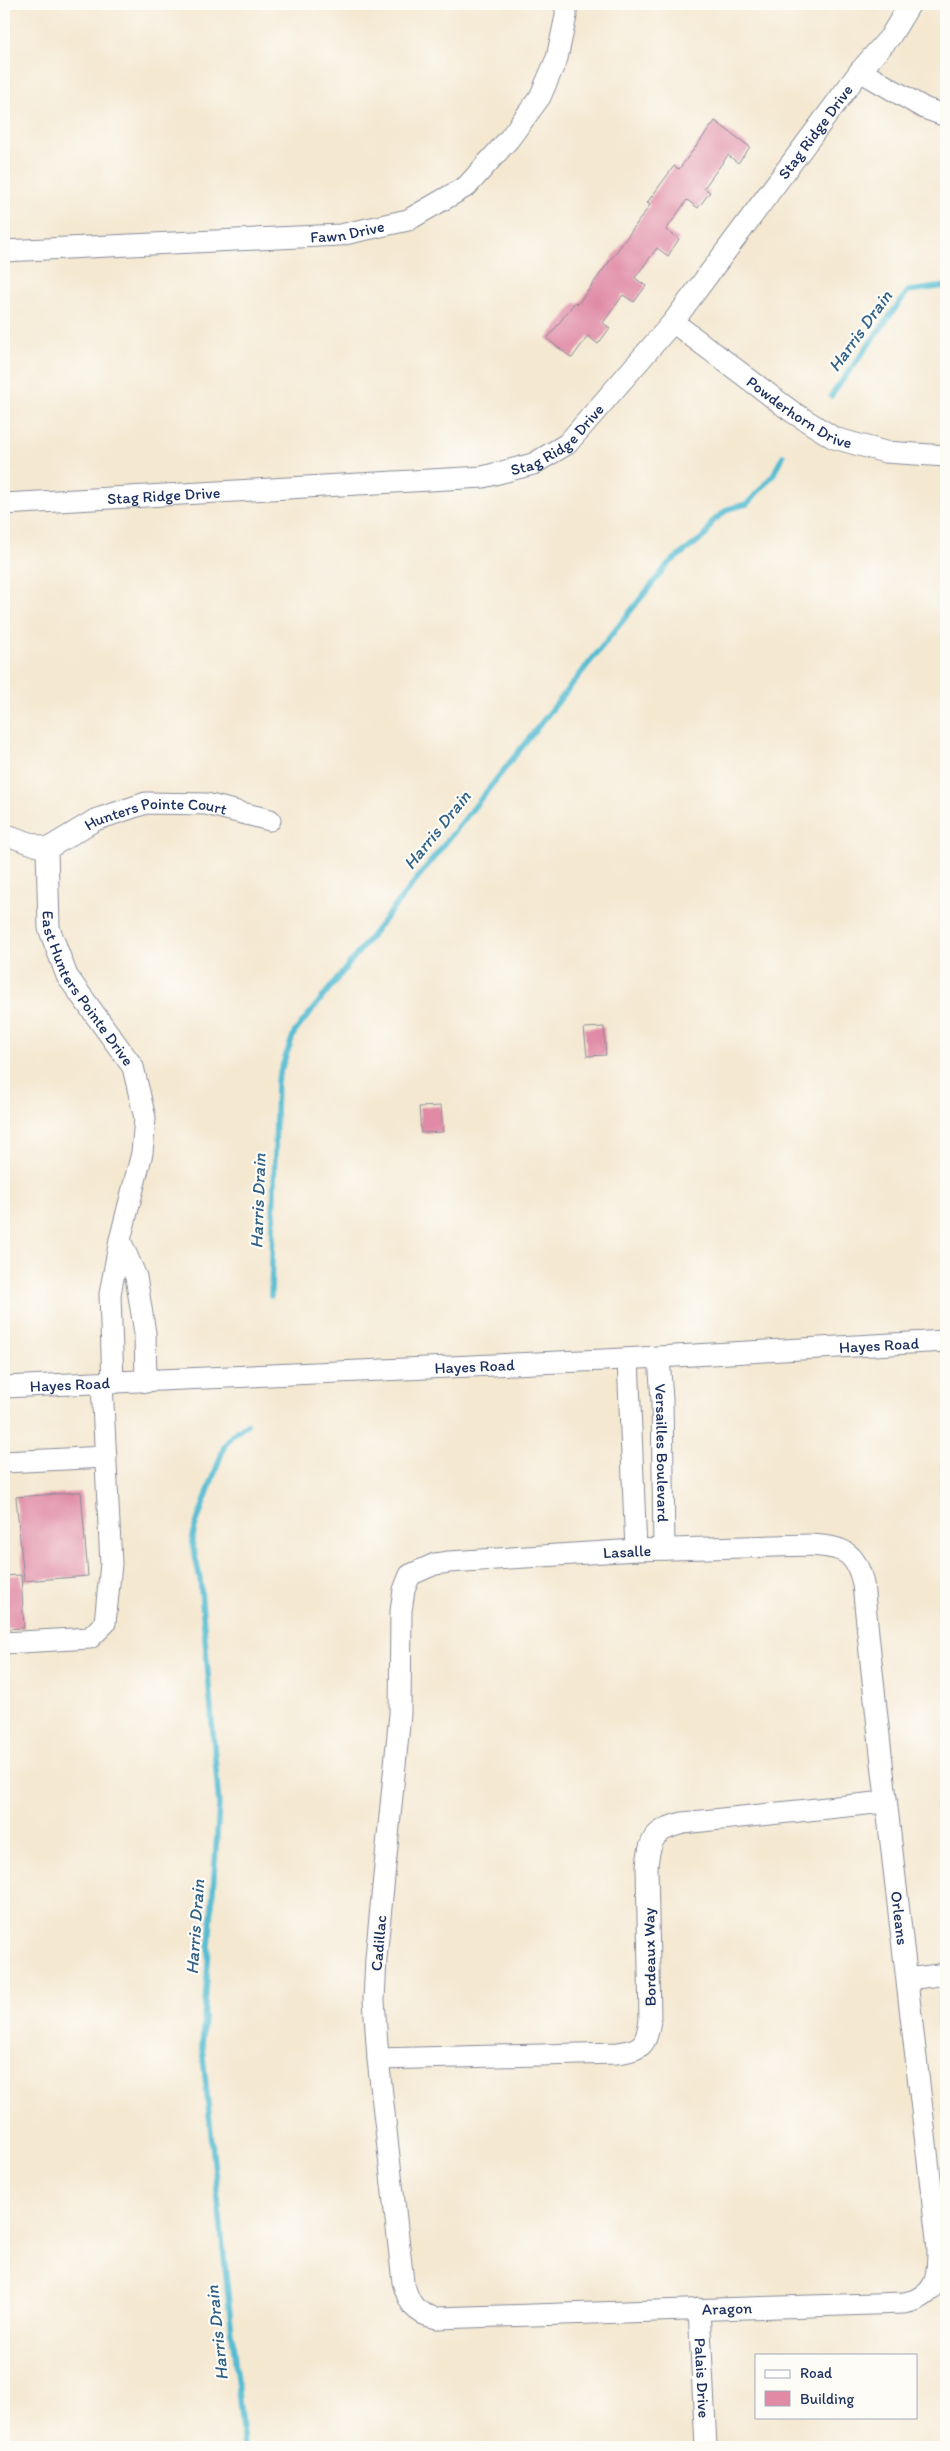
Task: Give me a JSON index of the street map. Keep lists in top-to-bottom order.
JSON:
{
  "streets": {
    "street": [
      "Stag Ridge Drive",
      "Fawn Drive",
      "Powderhorn Drive",
      "Hunters Pointe Court",
      "East Hunters Pointe Drive",
      "Hayes Road",
      "Versailles Boulevard",
      "Lasalle",
      "Orleans",
      "Cadillac",
      "Bordeaux Way",
      "Aragon",
      "Palais Drive"
    ]
  },
  "crossings": [
    ["Stag Ridge Drive", "Powderhorn Drive"],
    ["Hunters Pointe Court", "East Hunters Pointe Drive"],
    ["East Hunters Pointe Drive", "Hayes Road"],
    ["Hayes Road", "Versailles Boulevard"],
    ["Versailles Boulevard", "Lasalle"],
    ["Lasalle", "Orleans"],
    ["Lasalle", "Cadillac"],
    ["Orleans", "Bordeaux Way"],
    ["Orleans", "Aragon"],
    ["Cadillac", "Bordeaux Way"],
    ["Cadillac", "Aragon"],
    ["Aragon", "Palais Drive"]
  ],
  "water": ["Harris Drain"],
  "legend": ["Road", "Building"]
}
